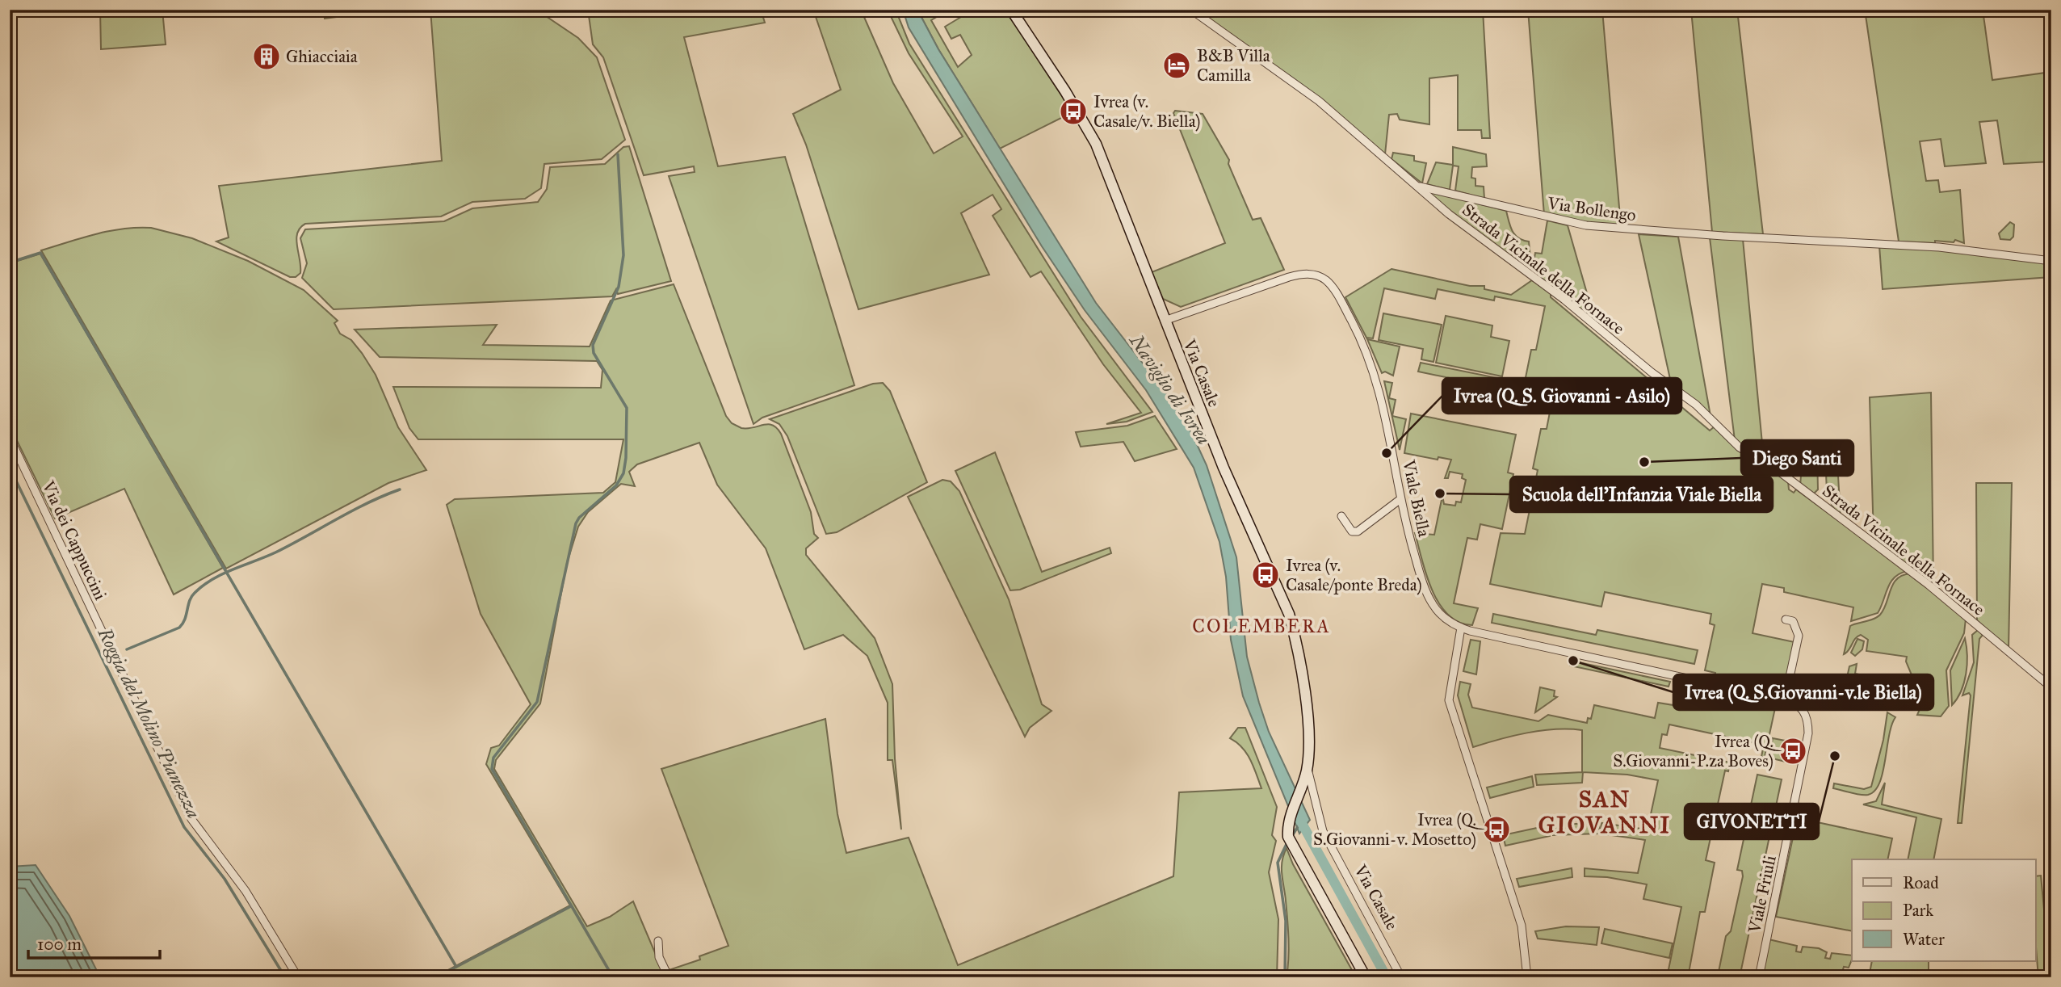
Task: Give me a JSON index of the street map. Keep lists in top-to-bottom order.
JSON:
{
  "streets": {
    "main road": ["Via Casale"],
    "street": [
      "Via Bollengo",
      "Strada Vicinale della Fornace",
      "Viale Biella",
      "Via dei Cappuccini",
      "Viale Friuli"
    ]
  },
  "crossings": [
    ["Via Bollengo", "Strada Vicinale della Fornace"],
    ["Via Casale", "Viale Biella"],
    ["Viale Biella", "Viale Friuli"]
  ],
  "districts": ["COLEMBERA", "SAN GIOVANNI"],
  "water": ["Naviglio di Ivrea", "Roggia del Molino Pianezza"],
  "places": {
    "building": ["Ghiacciaia"],
    "hotel": ["B&B Villa Camilla"],
    "bus stop": [
      "Ivrea (v. Casale/v. Biella)",
      "Ivrea (v. Casale/ponte Breda)",
      "Ivrea (Q. S.Giovanni-P.za Boves)",
      "Ivrea (Q. S.Giovanni-v. Mosetto)"
    ],
    "other": [
      "Ivrea (Q. S. Giovanni - Asilo)",
      "Diego Santi",
      "Scuola dell'Infanzia Viale Biella",
      "Ivrea (Q. S.Giovanni-v.le Biella)",
      "GIVONETTI"
    ]
  },
  "legend": ["Road", "Park", "Water"],
  "scale_bar": "100 m"
}
